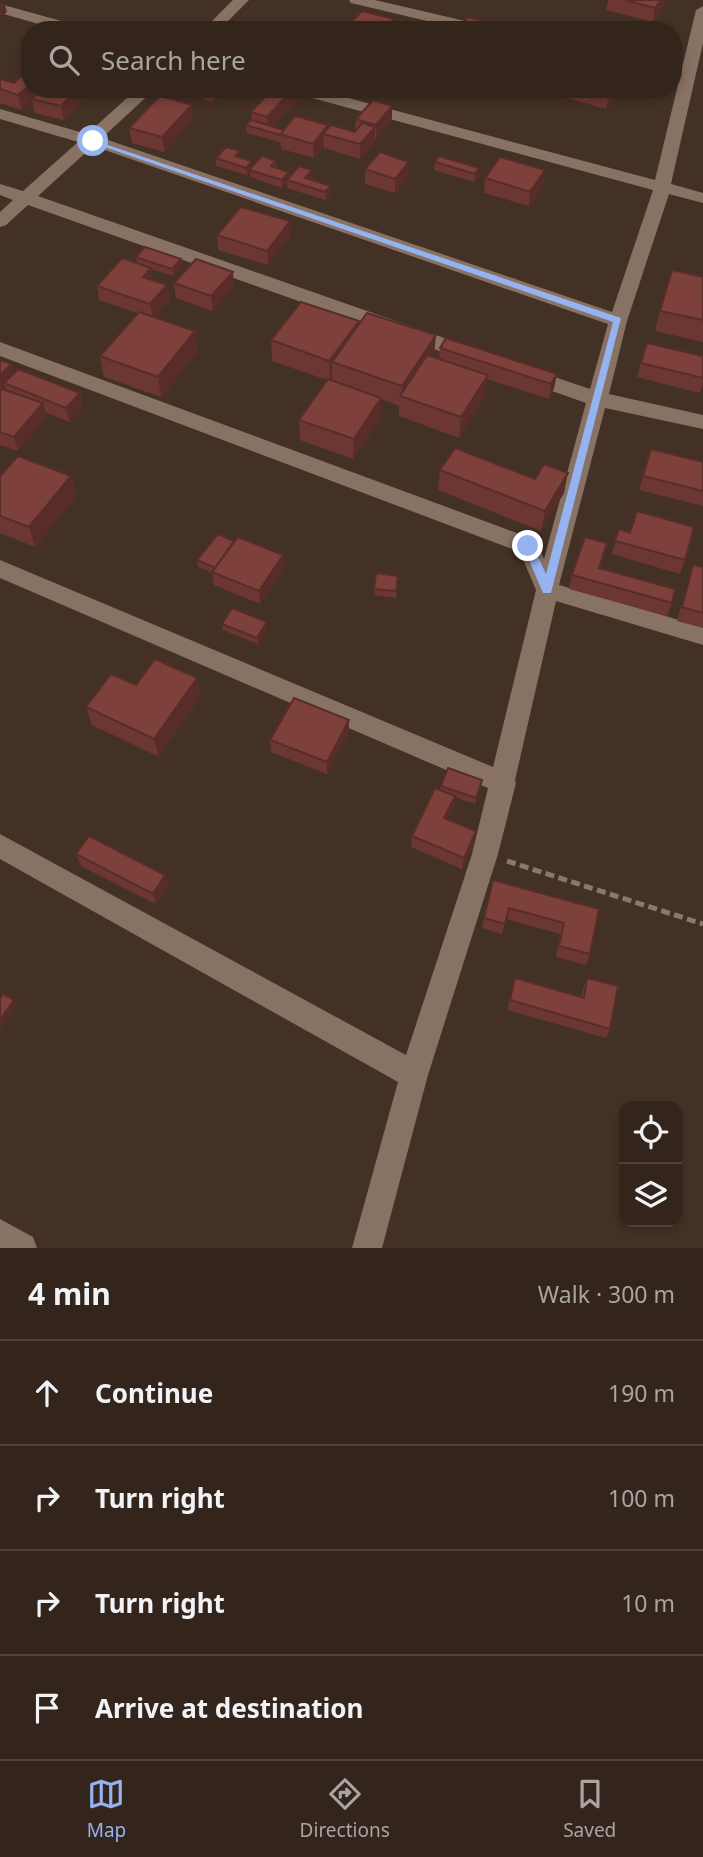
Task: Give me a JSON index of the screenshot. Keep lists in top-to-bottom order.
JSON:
{
  "page": {
    "search": "Search here",
    "heading": ["4 min", "Walk · 300 m"],
    "list": [
      ["Continue", "190 m"],
      ["Turn right", "100 m"],
      ["Turn right", "10 m"],
      "Arrive at destination"
    ],
    "nav": ["Map", "Directions", "Saved"]
  }
}
